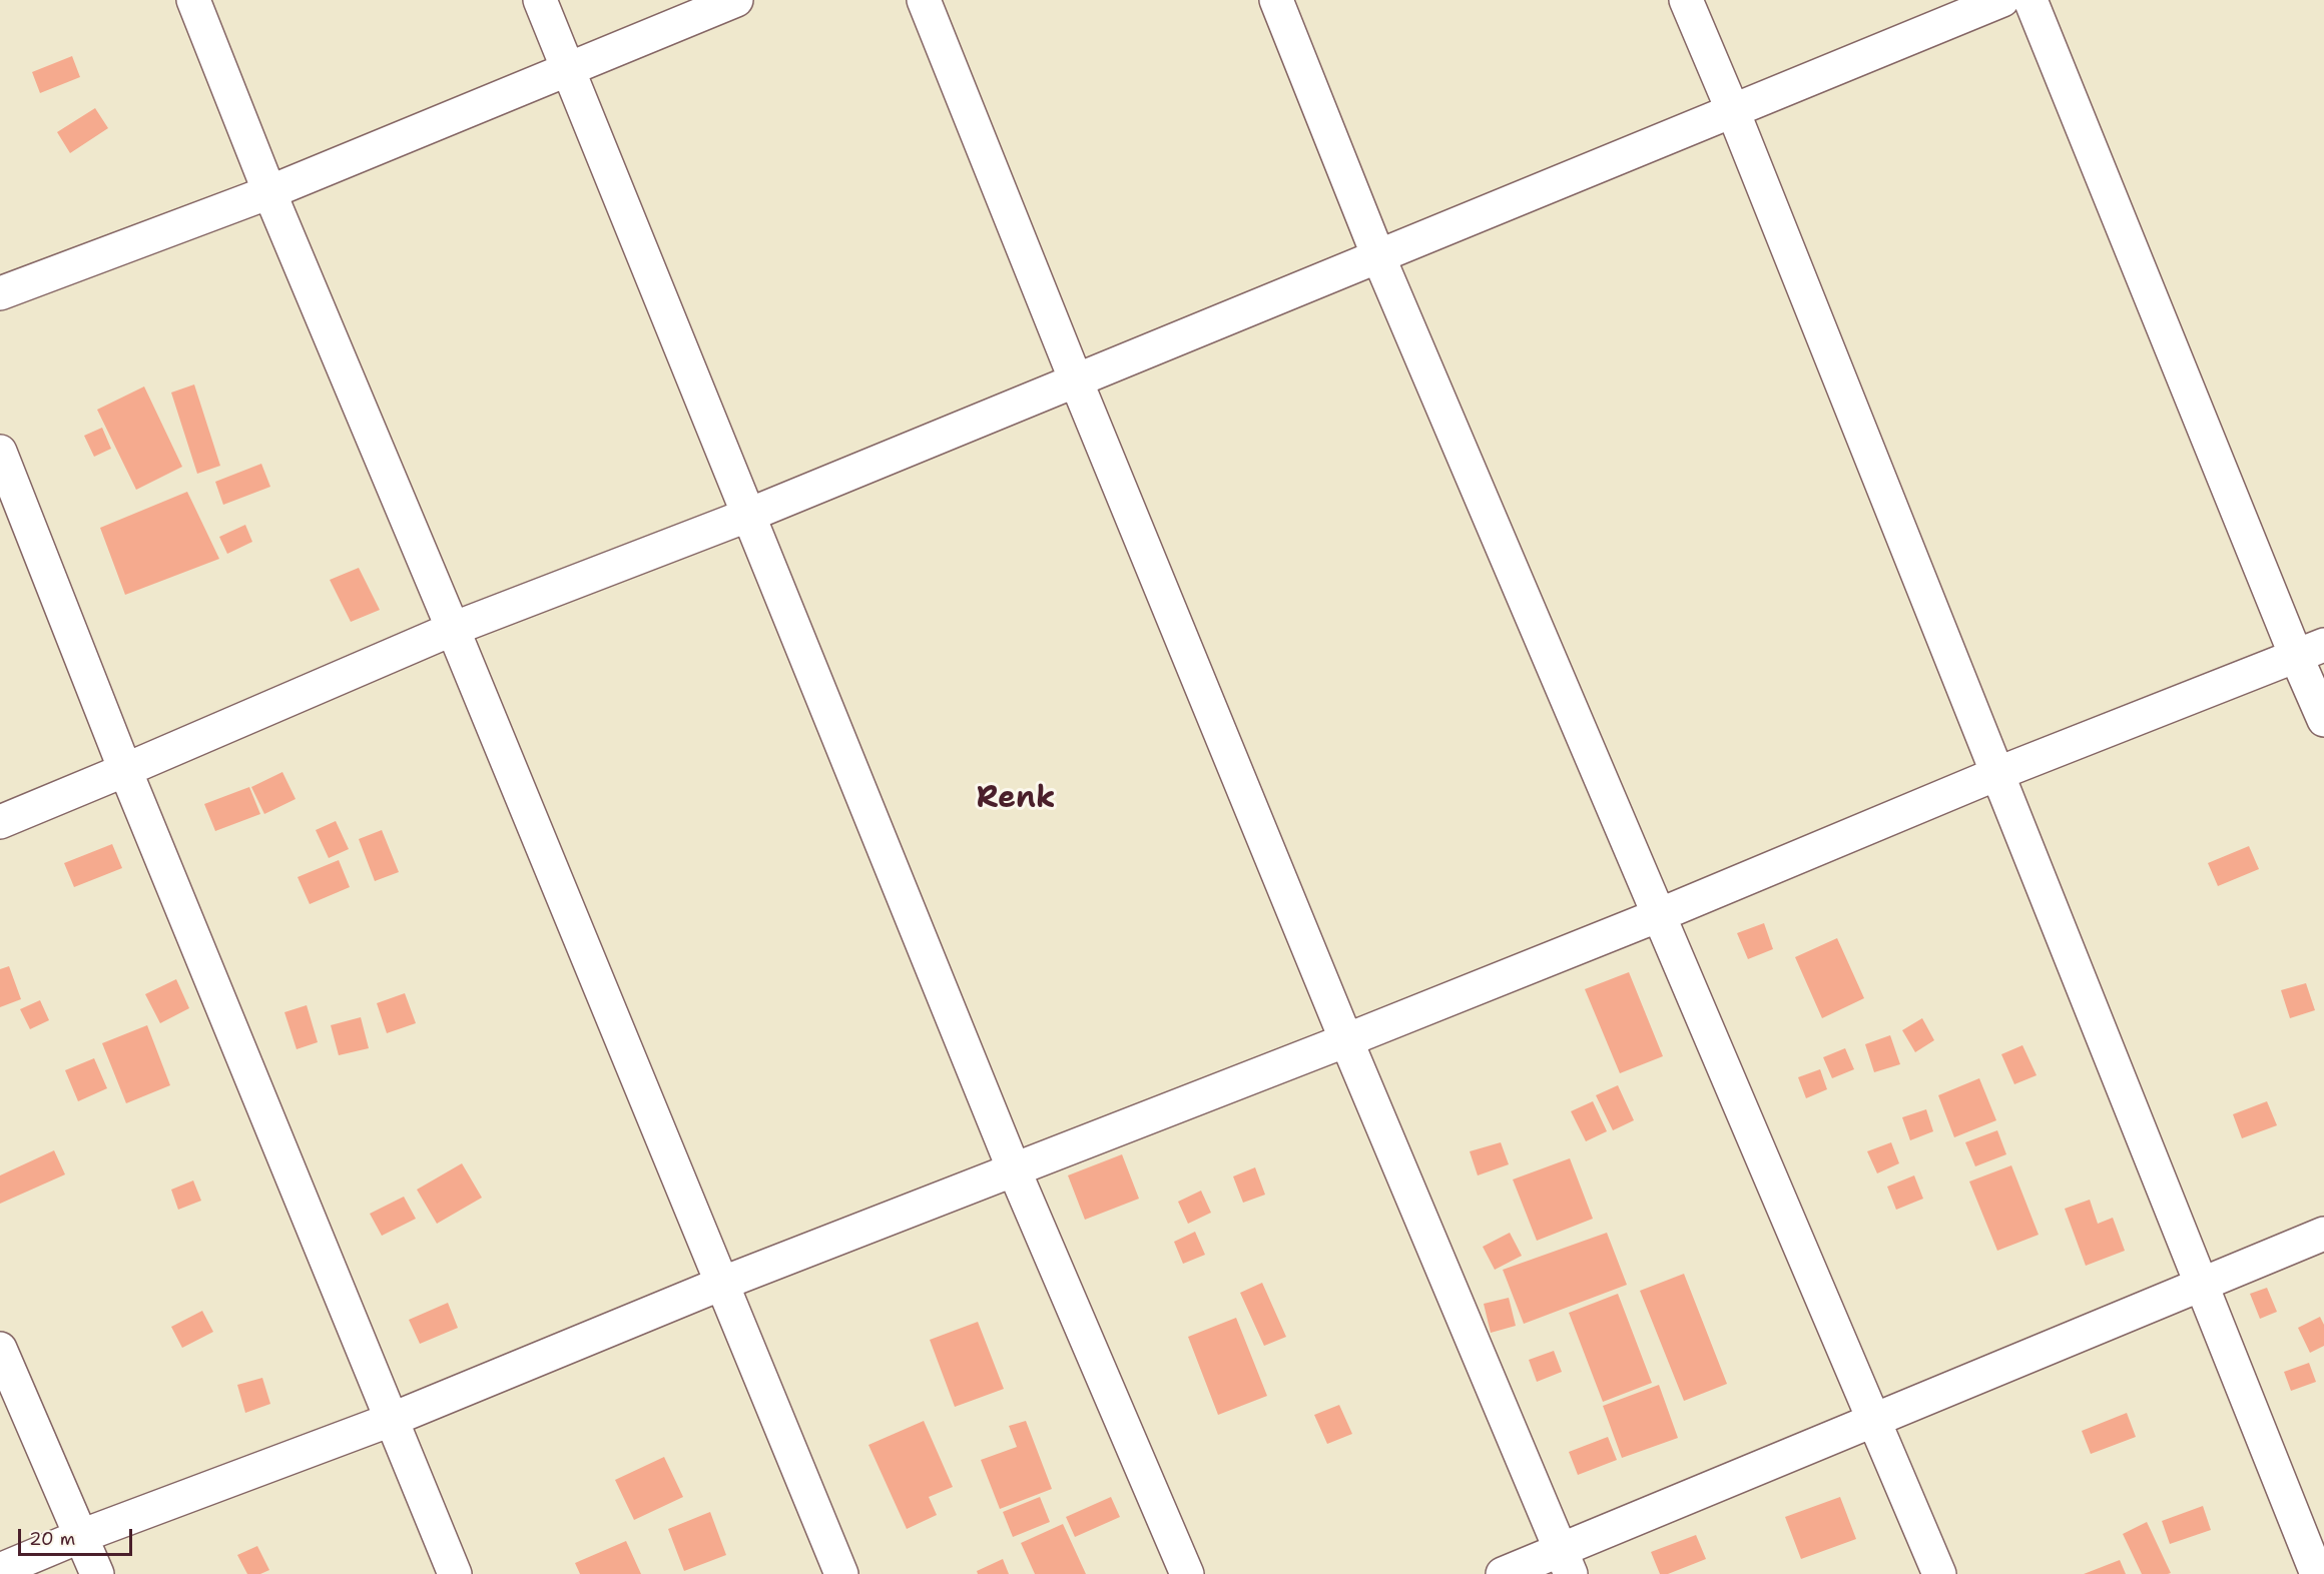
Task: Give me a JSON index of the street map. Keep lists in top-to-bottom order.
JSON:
{
  "districts": ["Renk"],
  "scale_bar": "20 m"
}
